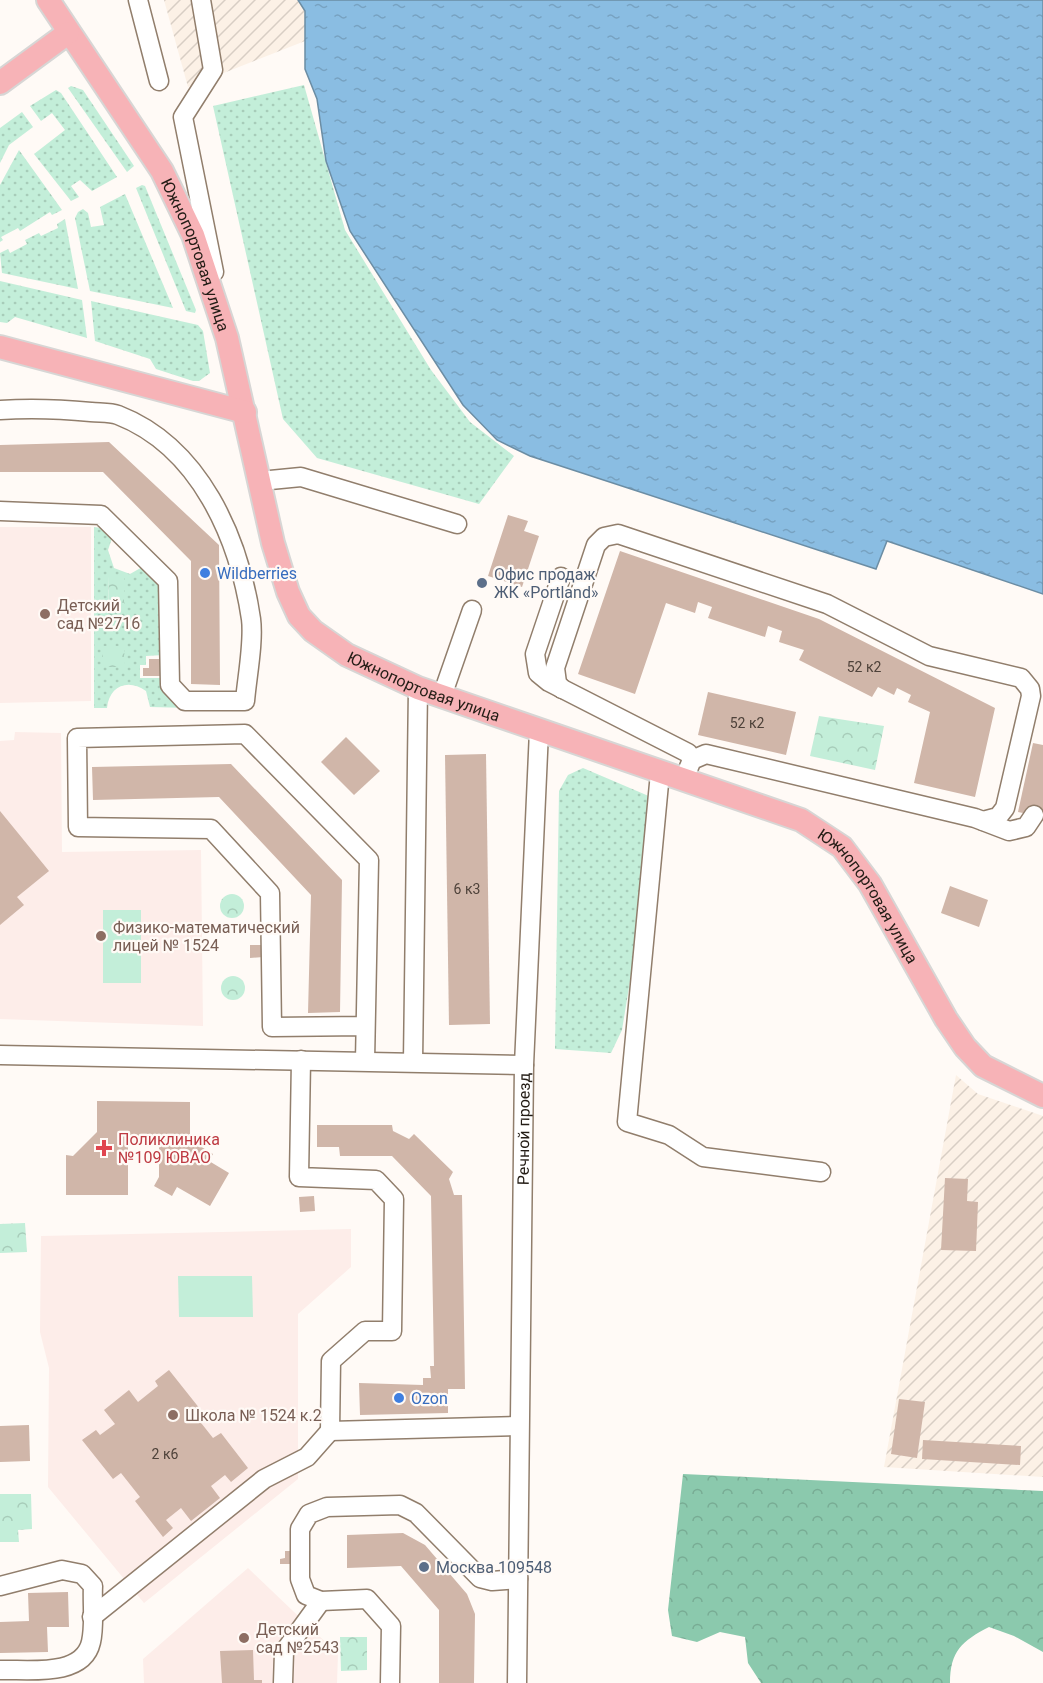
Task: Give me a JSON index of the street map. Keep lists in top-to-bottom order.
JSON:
{
  "streets": {
    "main road": ["Южнопортовая улица"],
    "street": ["Речной проезд"]
  },
  "places": {
    "other": [
      "Wildberries",
      "Офис продаж ЖК «Portland»",
      "Детский сад №2716",
      "Физико-математический лицей № 1524",
      "Ozon",
      "Школа № 1524 к.2",
      "Москва 109548",
      "Детский сад №2543"
    ],
    "health": ["Поликлиника №109 ЮВАО"]
  },
  "house_numbers": [
    "52 к2",
    "52 к2",
    "6 к3",
    "2 к6"
  ]
}
